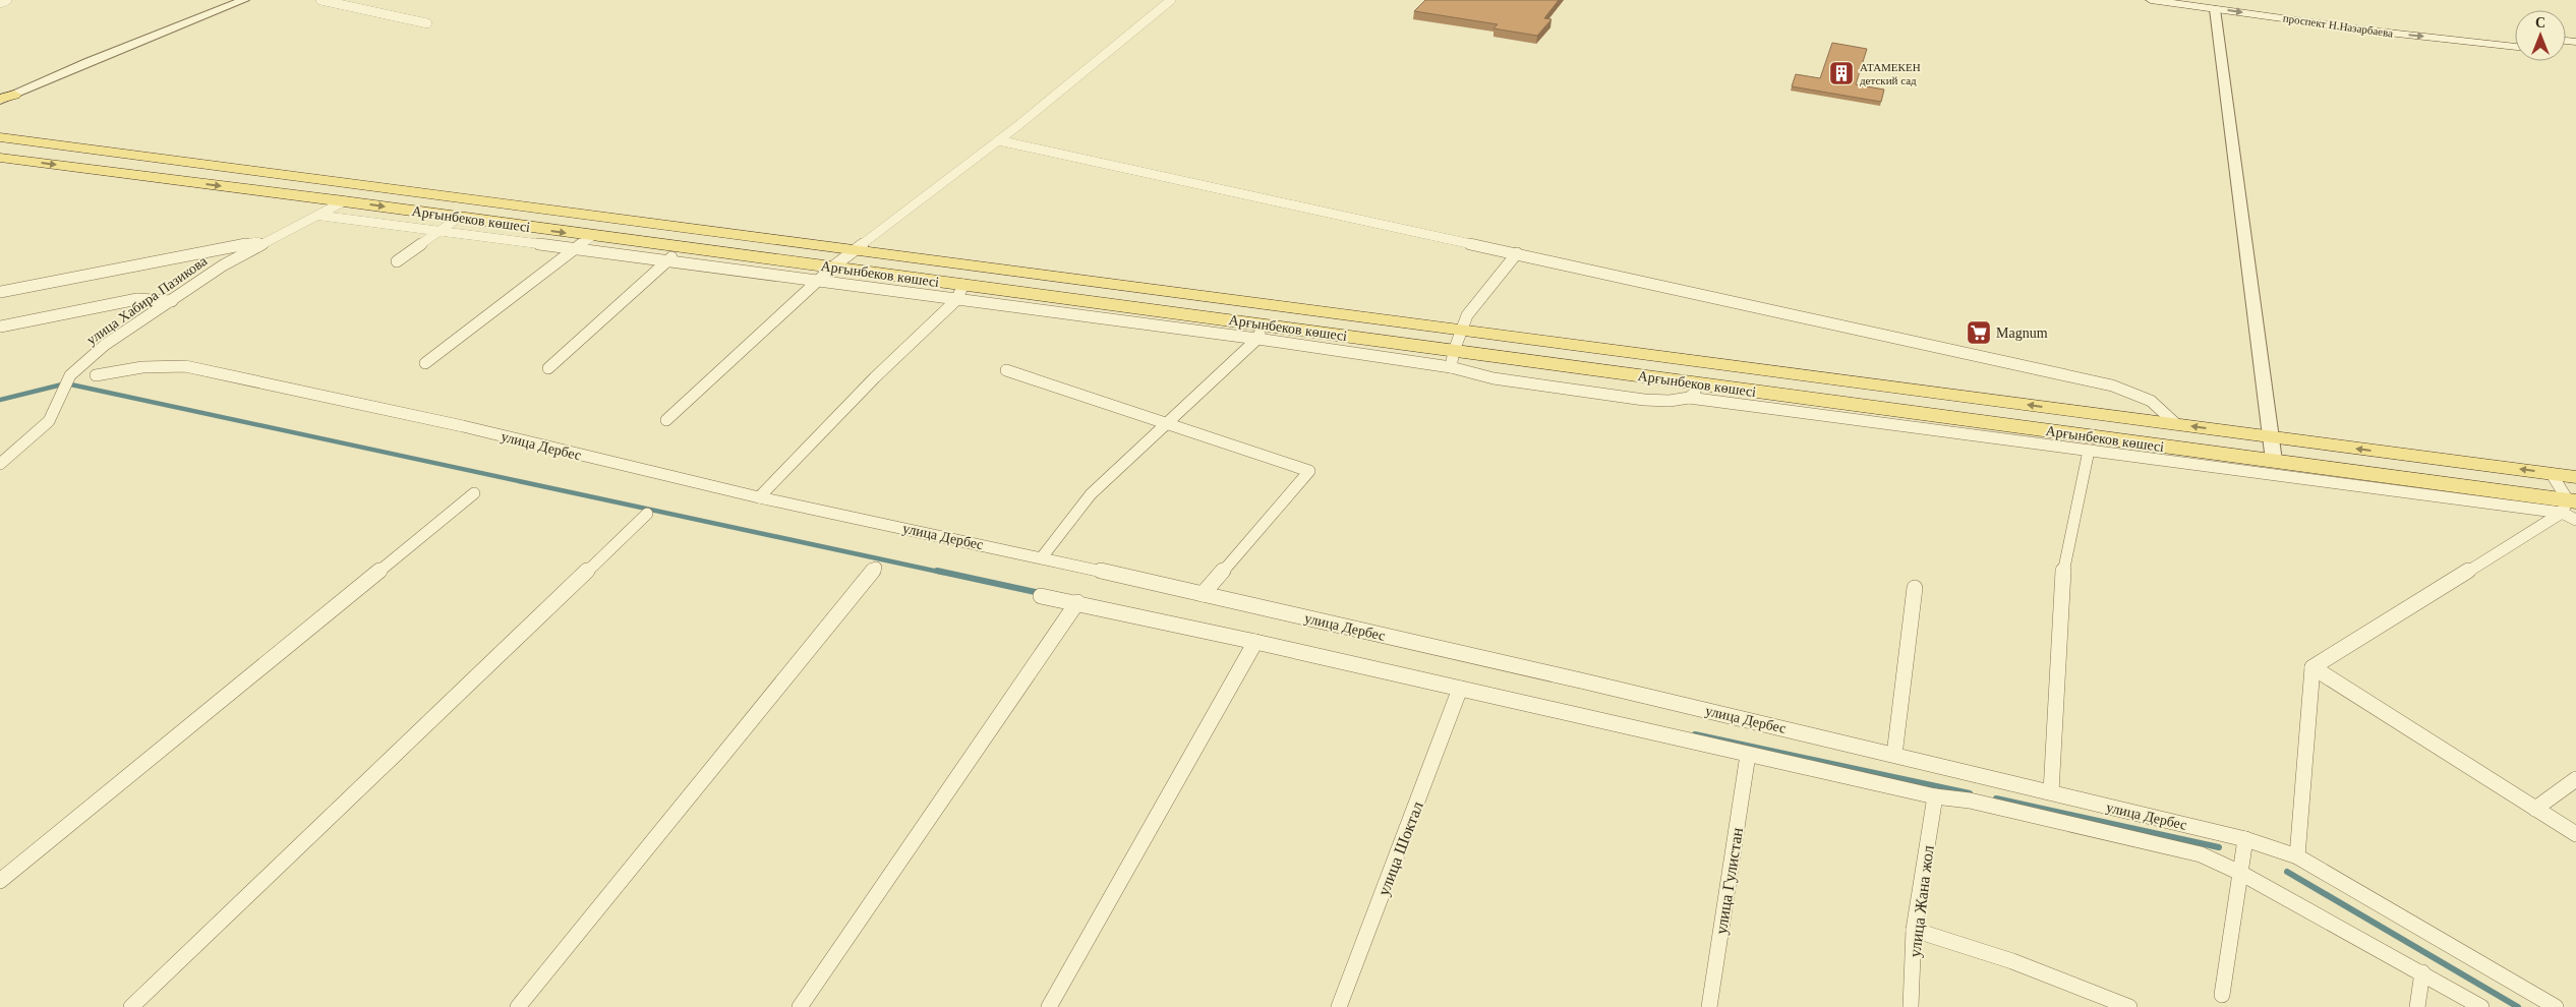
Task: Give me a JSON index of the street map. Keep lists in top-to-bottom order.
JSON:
{
  "streets": {
    "main road": ["проспект Н.Назарбаева", "Арғынбеков көшесі"],
    "street": [
      "улица Хабира Пазикова",
      "улица Дербес",
      "улица Шоктал",
      "улица Гулистан",
      "улица Жана жол"
    ]
  },
  "crossings": [
    ["Арғынбеков көшесі", "улица Хабира Пазикова"],
    ["улица Дербес", "улица Шоктал"],
    ["улица Дербес", "улица Гулистан"],
    ["улица Дербес", "улица Жана жол"]
  ],
  "places": {
    "building": ["АТАМЕКЕН детский сад"],
    "supermarket": ["Magnum"]
  },
  "north": "top"
}
